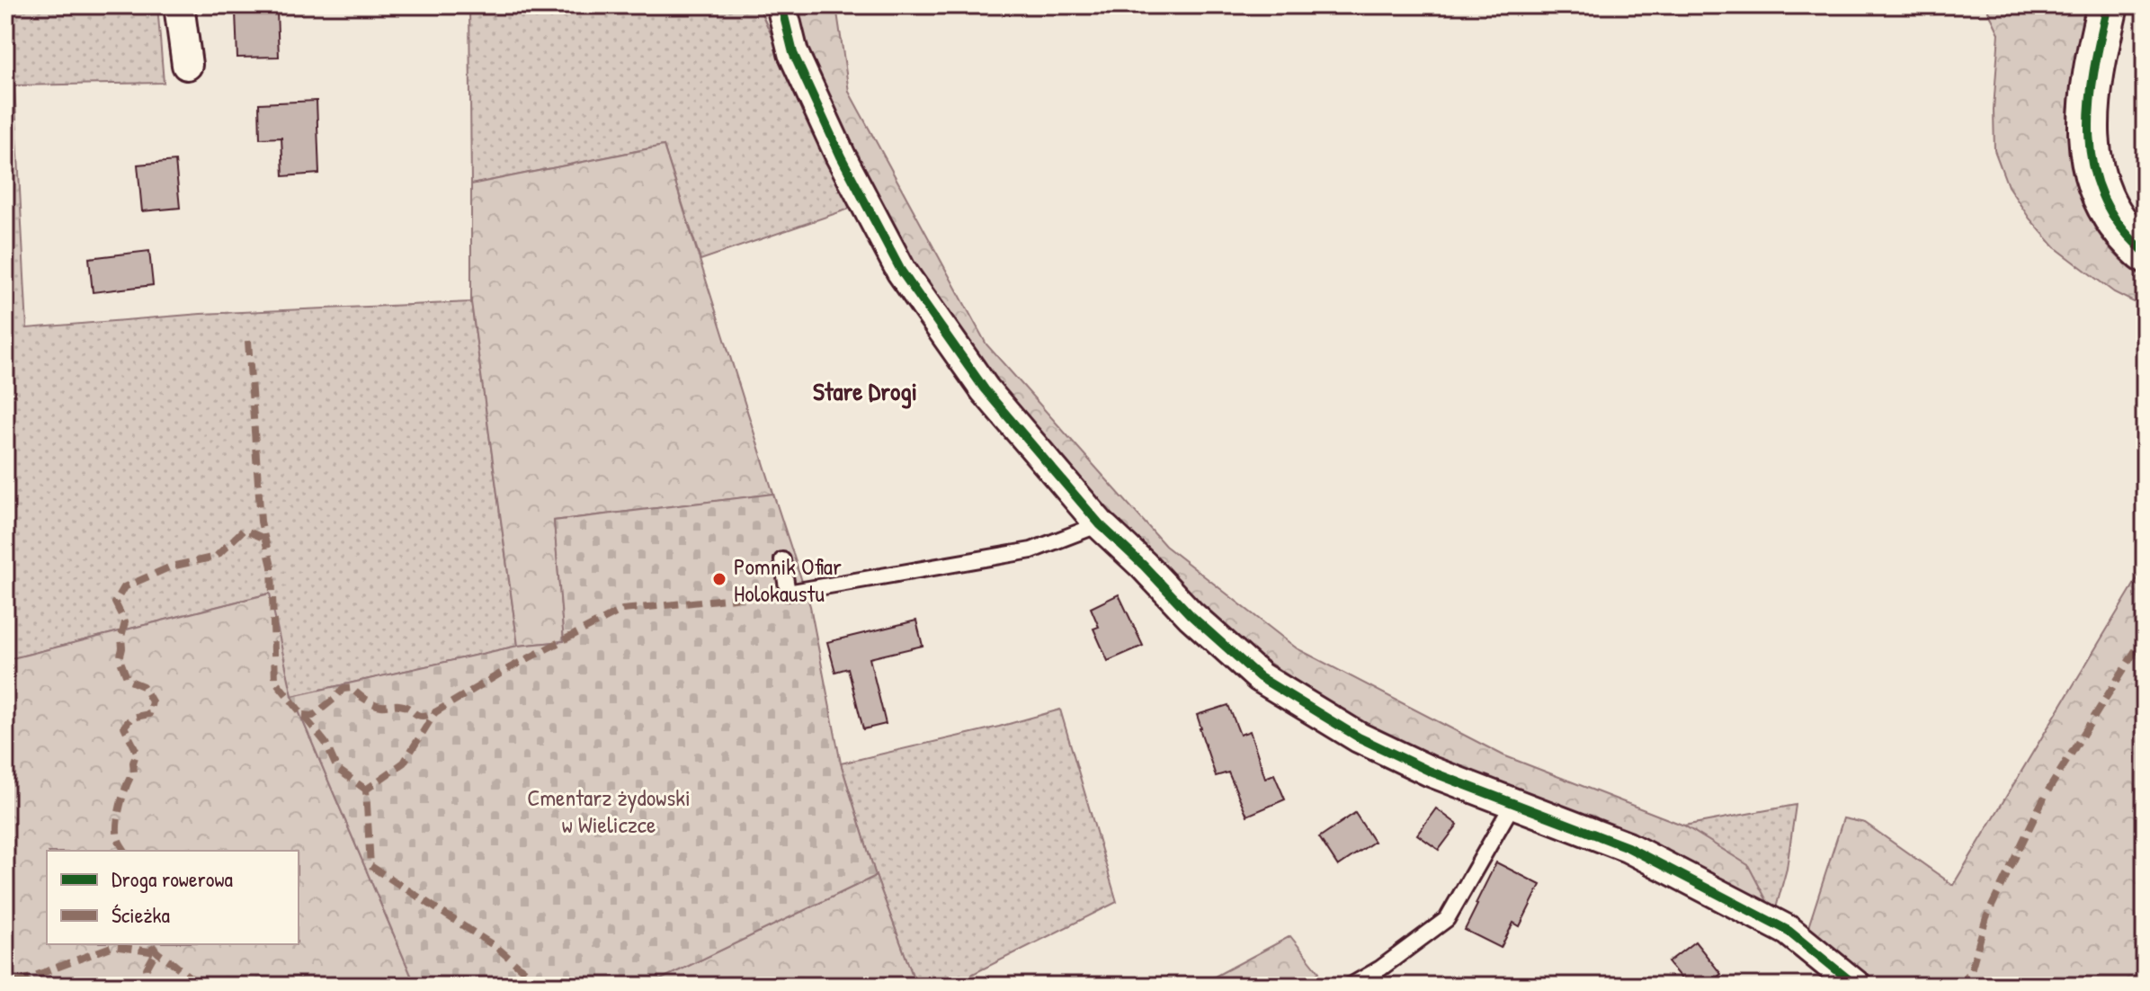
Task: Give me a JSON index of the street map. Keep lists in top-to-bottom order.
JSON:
{
  "districts": ["Stare Drogi"],
  "parks": ["Cmentarz żydowski w Wieliczce"],
  "places": ["Pomnik Ofiar Holokaustu"],
  "legend": ["Droga rowerowa", "Ścieżka"]
}
